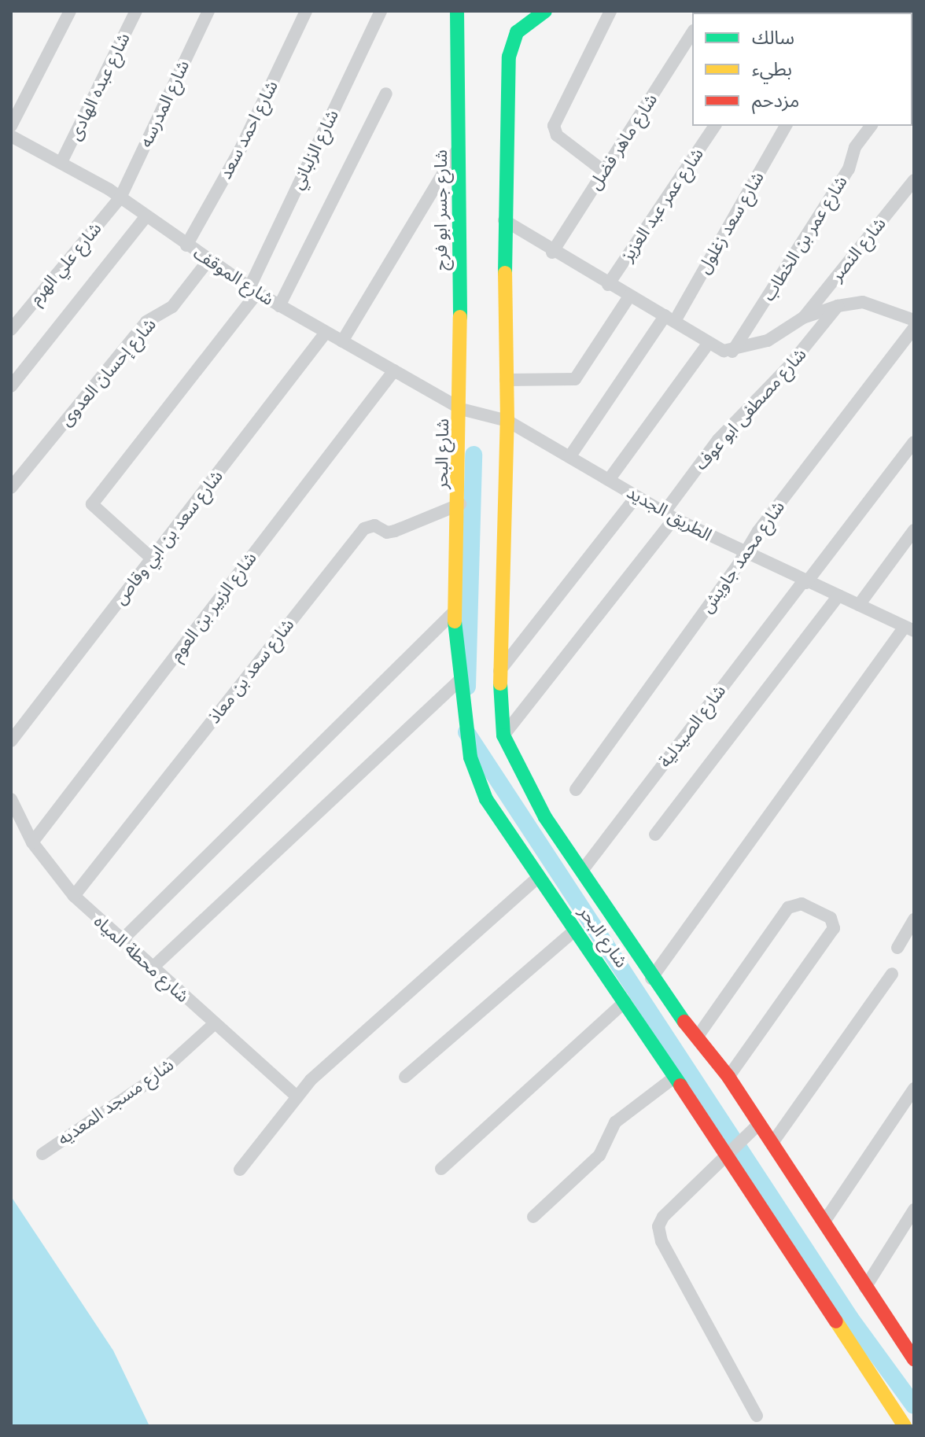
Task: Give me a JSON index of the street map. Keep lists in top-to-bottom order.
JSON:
{
  "streets": {
    "street": [
      "شارع عبده الهادى",
      "شارع المدرسه",
      "شارع احمد سعد",
      "شارع ماهر فضل",
      "شارع الزلباني",
      "شارع عمر عبد العزيز",
      "شارع جسر ابو فرج",
      "شارع سعد زغلول",
      "شارع عمر بن الخطاب",
      "شارع النصر",
      "شارع علي الهرم",
      "شارع الموقف",
      "شارع إحسان العدوى",
      "شارع مصطفى ابو عوف",
      "شارع البحر",
      "الطريق الجديد",
      "شارع سعد بن ابي وقاص",
      "شارع محمد جاويش",
      "شارع الزبير بن العوم",
      "شارع سعد بن معاذ",
      "شارع الصيدلية",
      "شارع محطة المياه",
      "شارع مسجد المعديه"
    ]
  },
  "crossings": [
    ["شارع عبده الهادى", "شارع الموقف"],
    ["شارع المدرسه", "شارع علي الهرم"],
    ["شارع المدرسه", "شارع الموقف"],
    ["شارع احمد سعد", "شارع الموقف"],
    ["شارع الزلباني", "شارع الموقف"],
    ["شارع الزلباني", "شارع سعد بن ابي وقاص"],
    ["شارع جسر ابو فرج", "شارع الموقف"],
    ["شارع جسر ابو فرج", "شارع البحر"],
    ["شارع جسر ابو فرج", "الطريق الجديد"],
    ["شارع سعد زغلول", "الطريق الجديد"],
    ["شارع علي الهرم", "شارع الموقف"],
    ["شارع الموقف", "شارع إحسان العدوى"],
    ["شارع الموقف", "شارع البحر"],
    ["شارع الموقف", "الطريق الجديد"],
    ["شارع الموقف", "شارع سعد بن ابي وقاص"],
    ["شارع الموقف", "شارع الزبير بن العوم"],
    ["شارع مصطفى ابو عوف", "الطريق الجديد"],
    ["شارع البحر", "الطريق الجديد"],
    ["شارع البحر", "شارع سعد بن معاذ"],
    ["الطريق الجديد", "شارع محمد جاويش"],
    ["الطريق الجديد", "شارع الصيدلية"],
    ["شارع الزبير بن العوم", "شارع محطة المياه"],
    ["شارع سعد بن معاذ", "شارع محطة المياه"],
    ["شارع محطة المياه", "شارع مسجد المعديه"]
  ],
  "legend": ["سالك", "بطيء", "مزدحم"]
}
